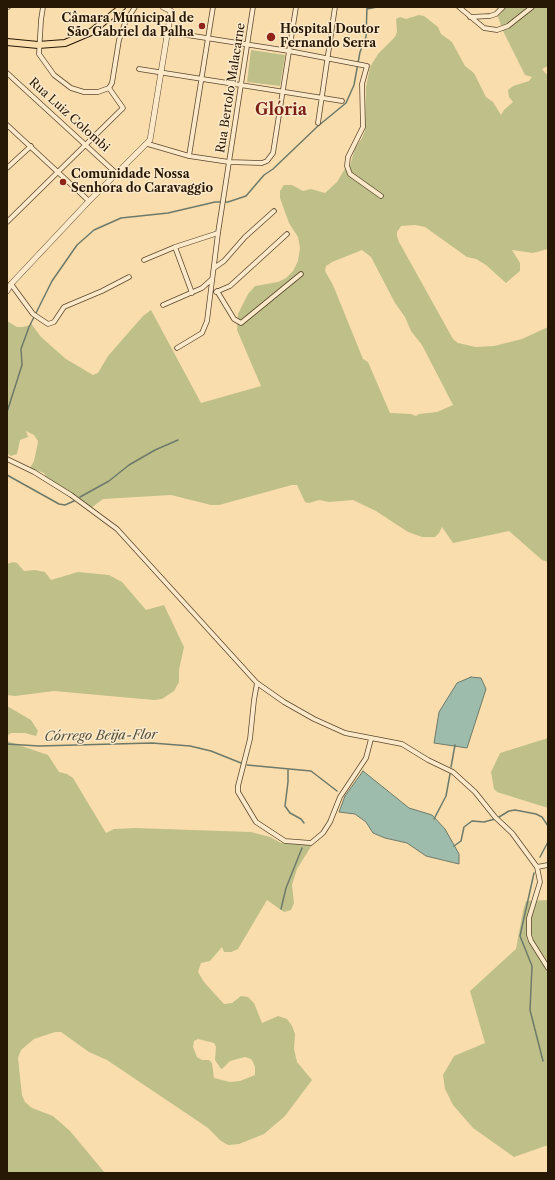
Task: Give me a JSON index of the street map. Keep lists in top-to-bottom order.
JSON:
{
  "streets": {
    "street": ["Rua Bertolo Malacarne", "Rua Luiz Colombi"]
  },
  "districts": ["Glória"],
  "water": ["Córrego Beija-Flor"],
  "places": ["Câmara Municipal de São Gabriel da Palha", "Hospital Doutor Fernando Serra", "Comunidade Nossa Senhora do Caravaggio"]
}
